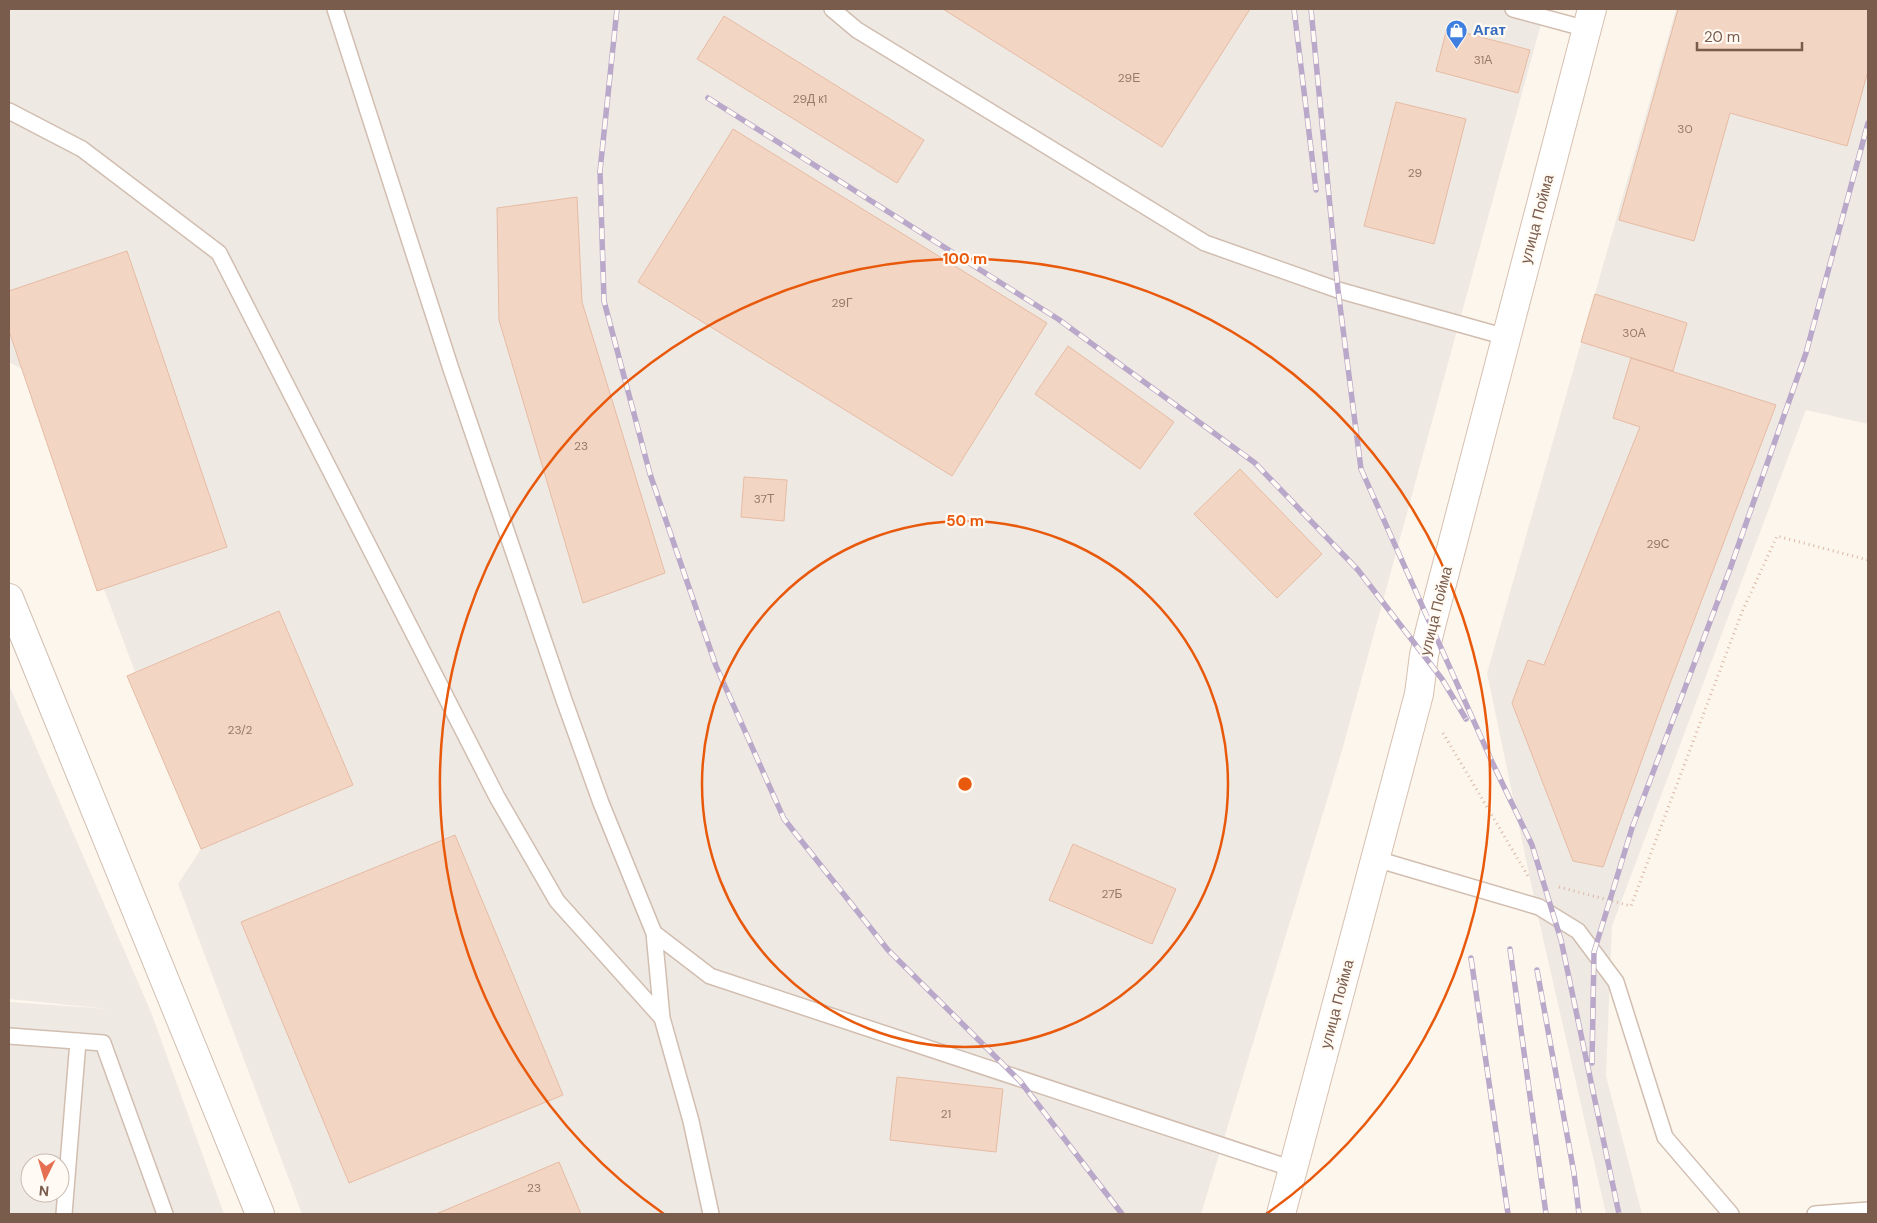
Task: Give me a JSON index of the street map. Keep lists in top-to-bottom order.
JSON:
{
  "streets": {
    "main road": ["улица Пойма"]
  },
  "places": {
    "shop": ["Агат"]
  },
  "house_numbers": [
    "31А",
    "29Е",
    "29Д к1",
    "30",
    "29",
    "29Г",
    "30А",
    "23",
    "37Т",
    "29С",
    "23/2",
    "27Б",
    "21",
    "23"
  ],
  "scale_bar": "20 m",
  "north": "bottom",
  "rings": ["100 m", "50 m"]
}
